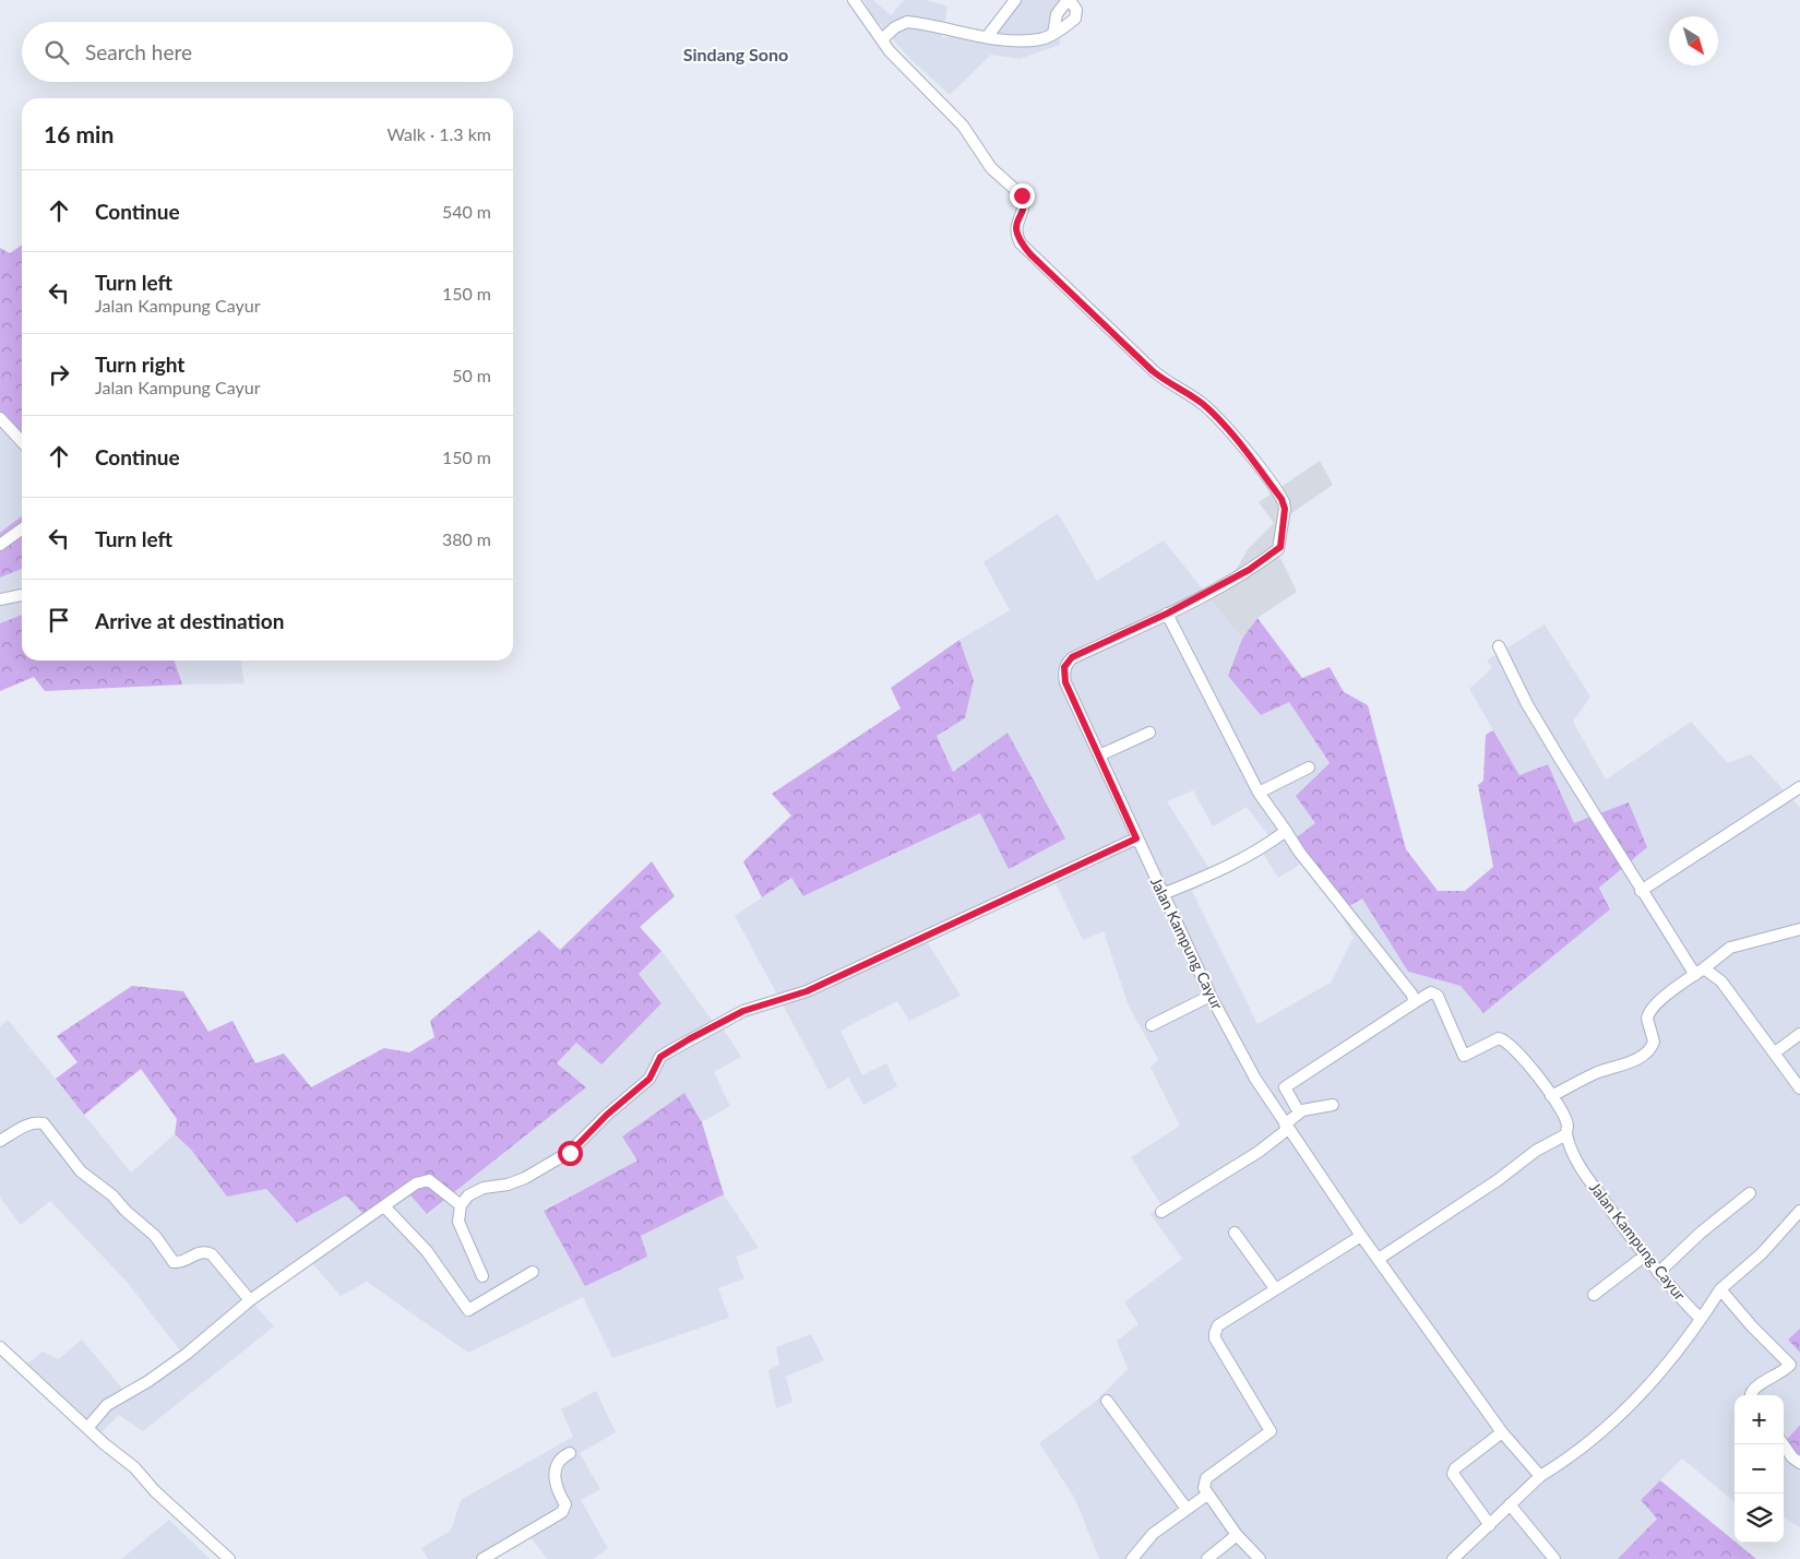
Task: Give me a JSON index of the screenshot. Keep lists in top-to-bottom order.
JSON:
{
  "streets": {
    "street": ["Jalan Kampung Cayur"]
  },
  "districts": ["Sindang Sono"],
  "north": "bottom right",
  "page": {
    "search": "Search here",
    "heading": ["16 min", "Walk · 1.3 km"],
    "list": [
      ["Continue", "540 m"],
      ["Turn left", "Jalan Kampung Cayur", "150 m"],
      ["Turn right", "Jalan Kampung Cayur", "50 m"],
      ["Continue", "150 m"],
      ["Turn left", "380 m"],
      "Arrive at destination"
    ],
    "map_buttons": ["+", "−"]
  }
}
